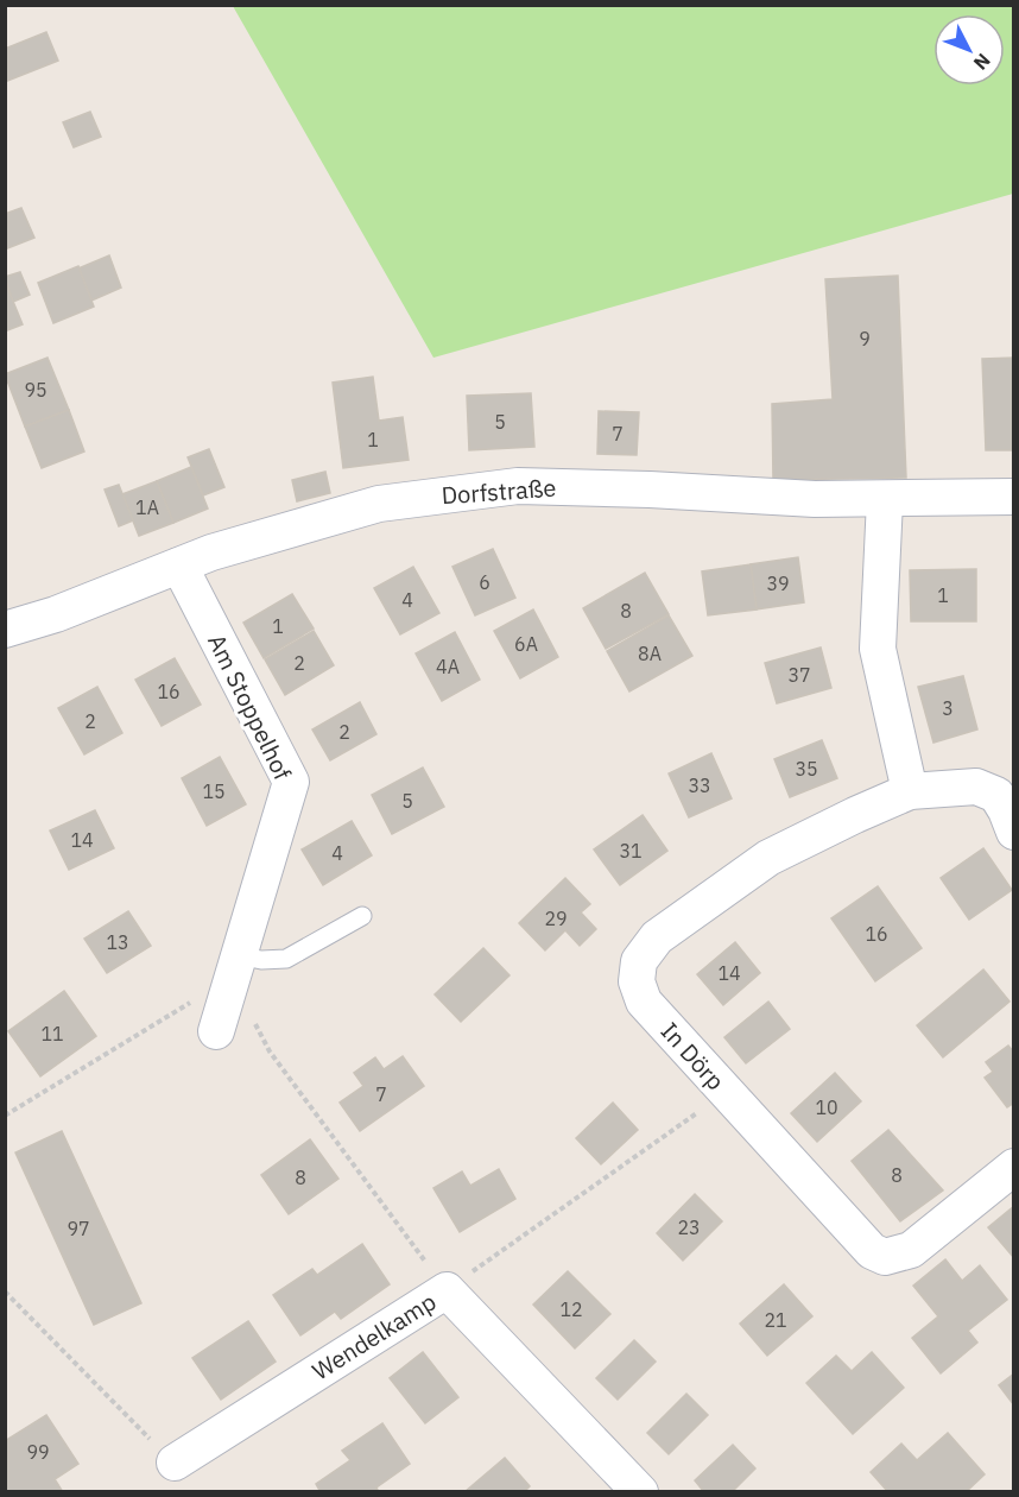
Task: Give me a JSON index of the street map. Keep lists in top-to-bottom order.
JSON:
{
  "streets": {
    "street": [
      "Dorfstraße",
      "Am Stoppelhof",
      "In Dörp",
      "Wendelkamp"
    ]
  },
  "crossings": [
    ["Dorfstraße", "Am Stoppelhof"]
  ],
  "house_numbers": [
    "9",
    "95",
    "5",
    "7",
    "1",
    "1A",
    "6",
    "39",
    "1",
    "4",
    "8",
    "1",
    "6A",
    "8A",
    "2",
    "4A",
    "37",
    "16",
    "3",
    "2",
    "2",
    "35",
    "33",
    "15",
    "5",
    "14",
    "31",
    "4",
    "29",
    "16",
    "13",
    "14",
    "11",
    "7",
    "10",
    "8",
    "8",
    "23",
    "97",
    "12",
    "21",
    "99"
  ],
  "north": "bottom right"
}
